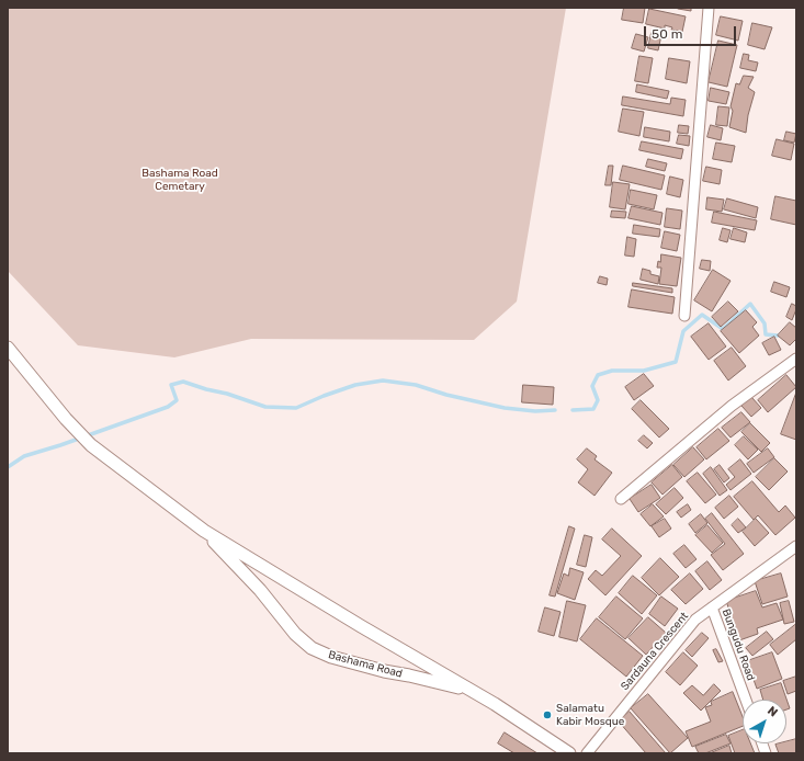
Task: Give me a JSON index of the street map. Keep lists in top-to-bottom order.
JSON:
{
  "streets": {
    "street": ["Bungudu Road", "Sardauna Crescent", "Bashama Road"]
  },
  "crossings": [
    ["Bungudu Road", "Sardauna Crescent"]
  ],
  "parks": ["Bashama Road Cemetary"],
  "places": ["Salamatu Kabir Mosque"],
  "scale_bar": "50 m",
  "north": "top right"
}
